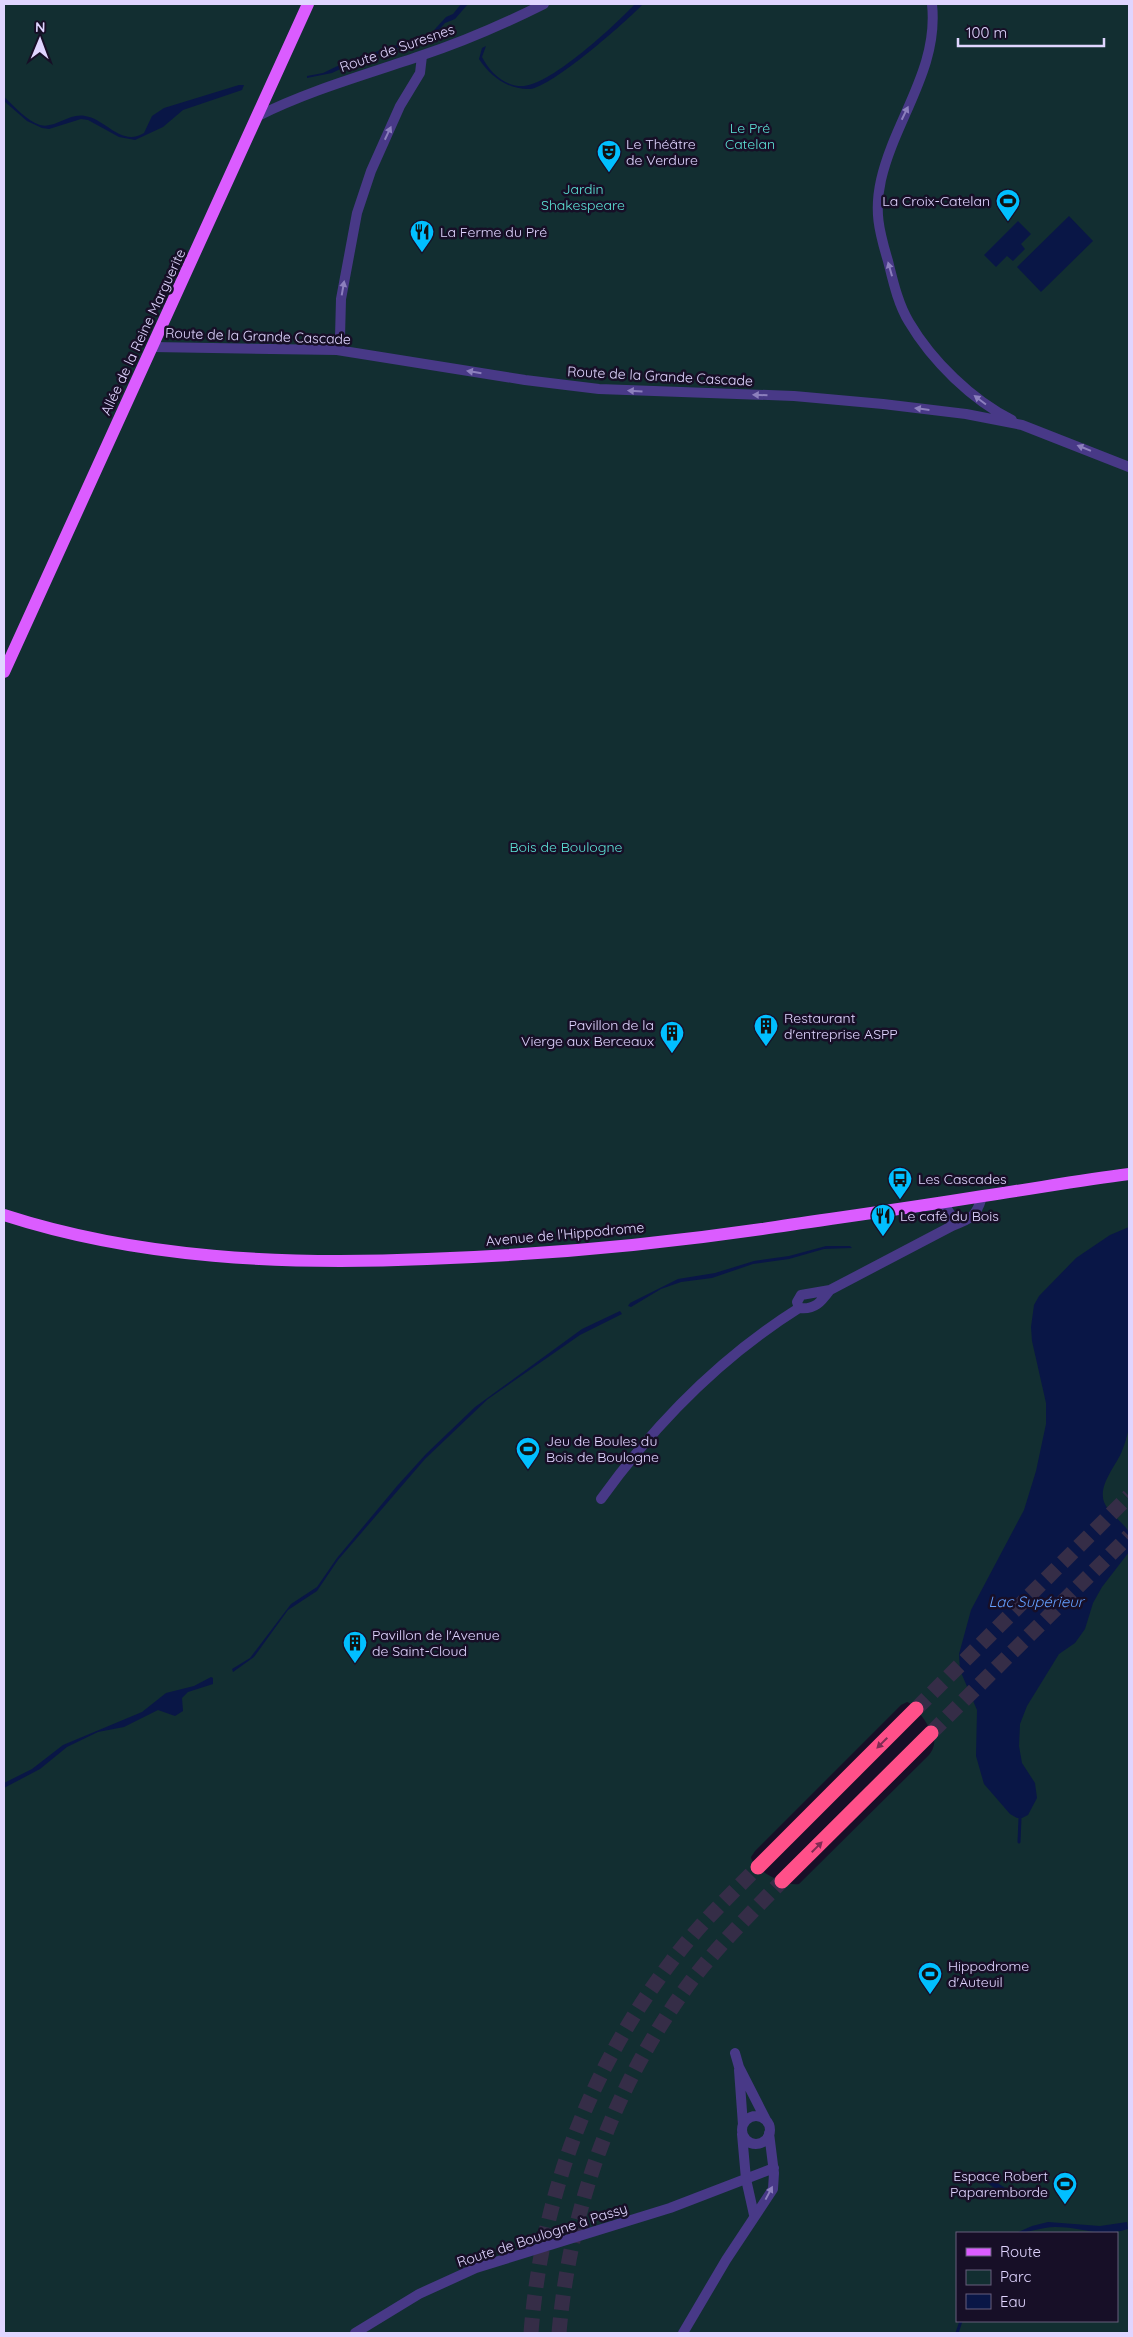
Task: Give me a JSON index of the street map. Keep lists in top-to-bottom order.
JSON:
{
  "streets": {
    "main road": ["Allée de la Reine Marguerite", "Avenue de l'Hippodrome"],
    "street": ["Route de Suresnes", "Route de la Grande Cascade", "Route de Boulogne à Passy"]
  },
  "crossings": [
    ["Route de Suresnes", "Allée de la Reine Marguerite"],
    ["Allée de la Reine Marguerite", "Route de la Grande Cascade"]
  ],
  "one_way": ["Route de la Grande Cascade"],
  "water": ["Lac Supérieur"],
  "parks": ["Le Pré Catelan", "Jardin Shakespeare", "Bois de Boulogne"],
  "places": {
    "theatre": ["Le Théâtre de Verdure"],
    "sports": [
      "La Croix-Catelan",
      "Jeu de Boules du Bois de Boulogne",
      "Hippodrome d'Auteuil",
      "Espace Robert Paparemborde"
    ],
    "restaurant": ["La Ferme du Pré", "Le café du Bois"],
    "building": ["Restaurant d'entreprise ASPP", "Pavillon de la Vierge aux Berceaux", "Pavillon de l'Avenue de Saint-Cloud"],
    "bus stop": ["Les Cascades"]
  },
  "legend": ["Route", "Parc", "Eau"],
  "scale_bar": "100 m",
  "north": "top"
}
